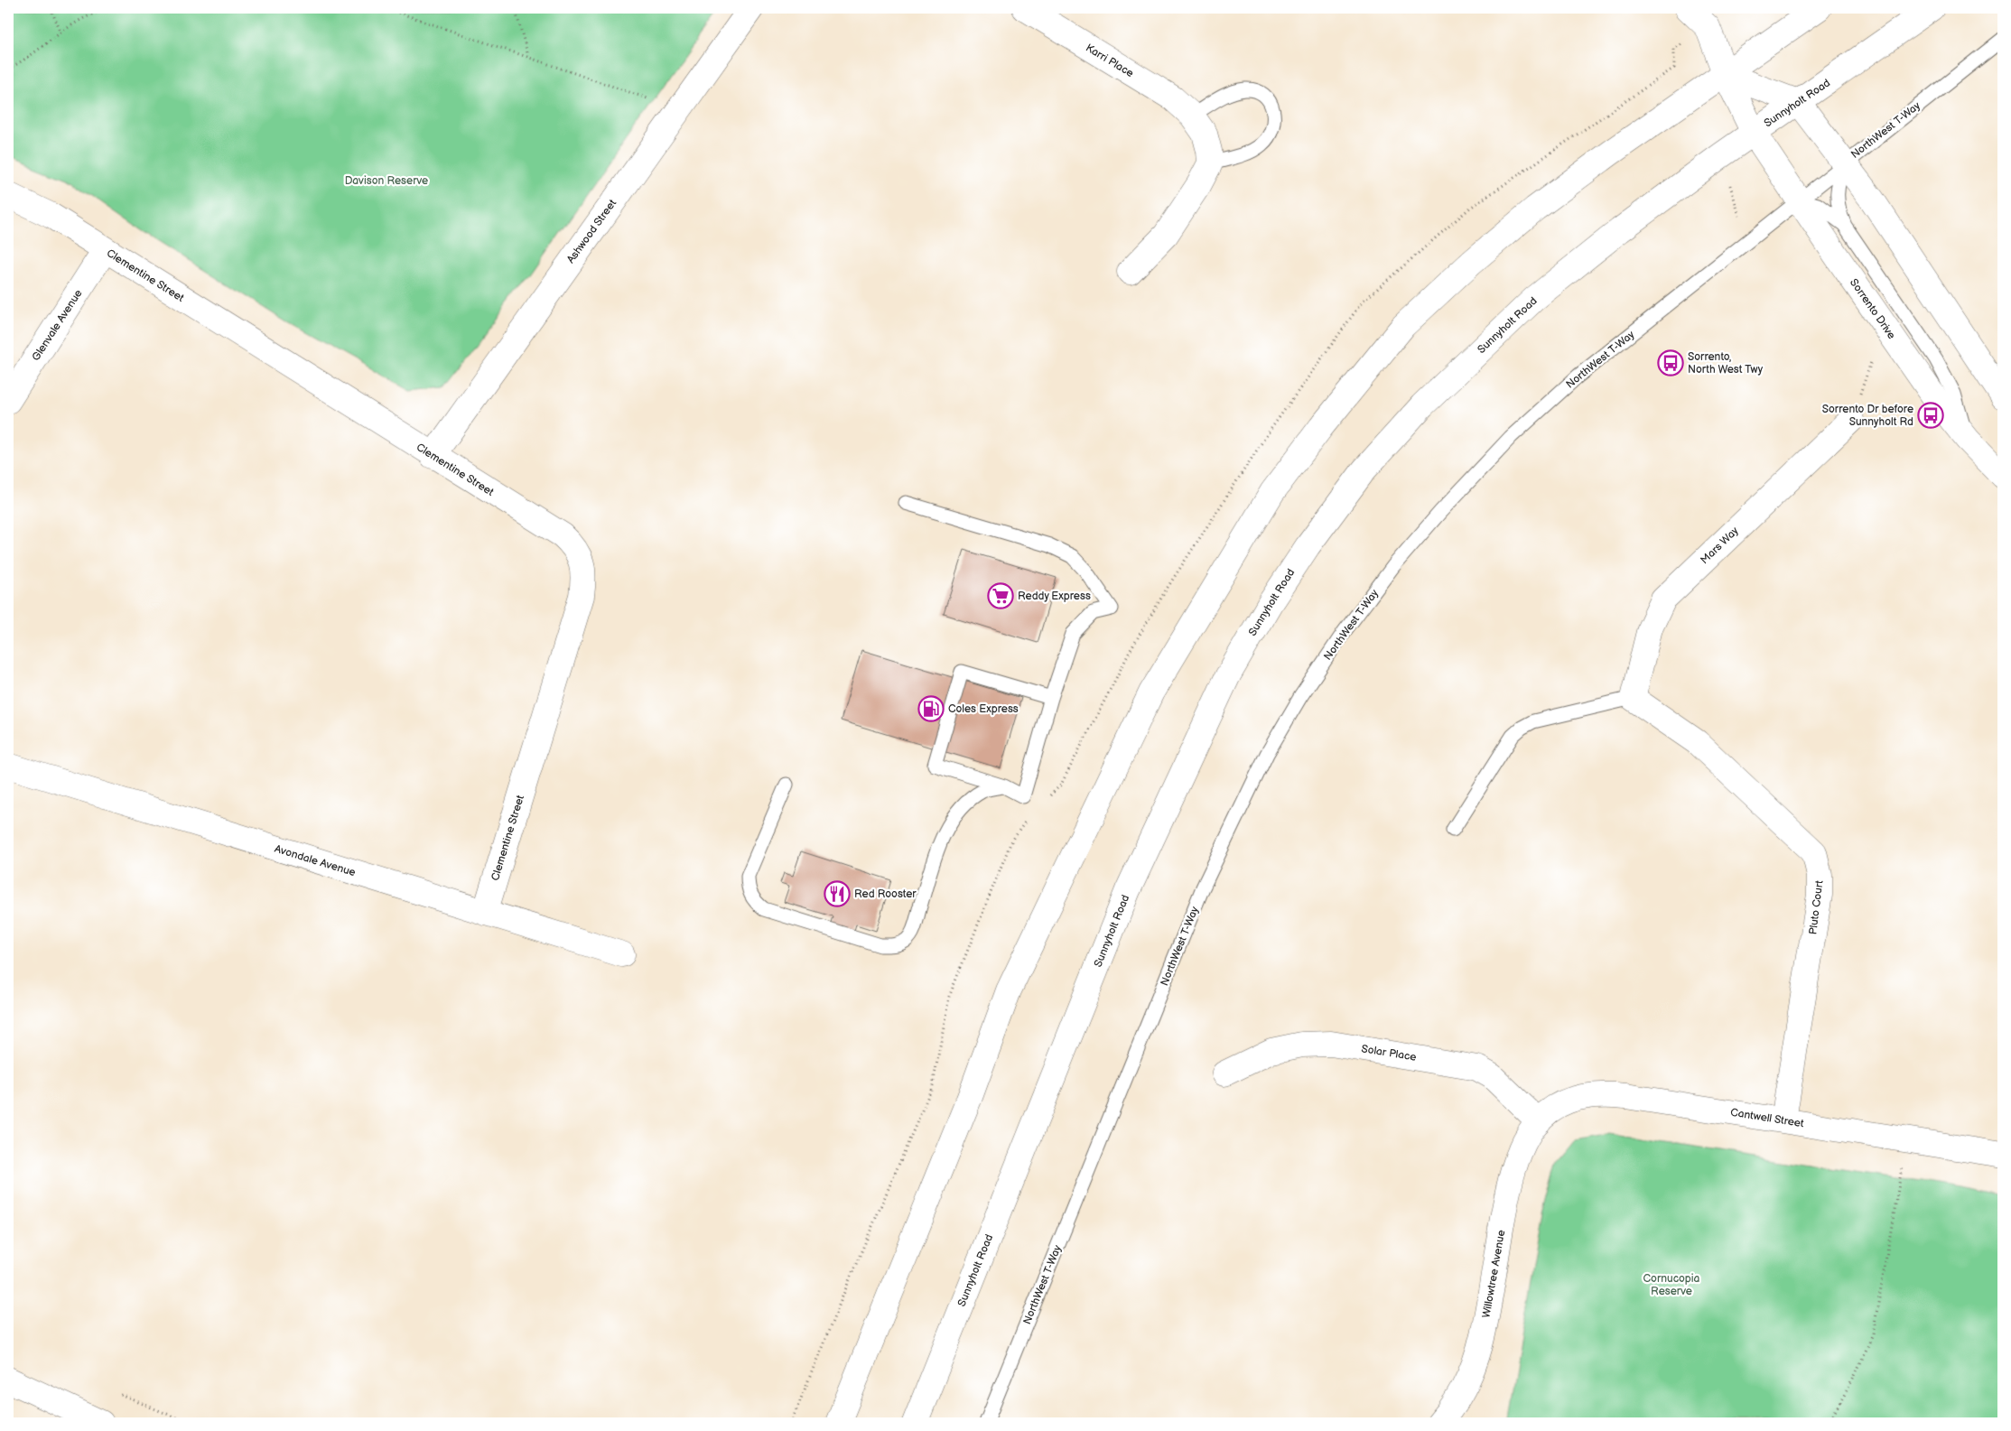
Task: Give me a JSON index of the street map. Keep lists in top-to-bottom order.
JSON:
{
  "streets": {
    "street": [
      "Karri Place",
      "Sunnyholt Road",
      "Ashwood Street",
      "Clementine Street",
      "Sorrento Drive",
      "Glenvale Avenue",
      "Mars Way",
      "Avondale Avenue",
      "Pluto Court",
      "Solar Place",
      "Cantwell Street",
      "Willowtree Avenue"
    ],
    "lane": ["NorthWest T-Way"]
  },
  "crossings": [
    ["Sunnyholt Road", "Sorrento Drive"],
    ["NorthWest T-Way", "Sorrento Drive"],
    ["Ashwood Street", "Clementine Street"],
    ["Clementine Street", "Glenvale Avenue"],
    ["Clementine Street", "Avondale Avenue"],
    ["Mars Way", "Pluto Court"],
    ["Pluto Court", "Cantwell Street"],
    ["Solar Place", "Cantwell Street"],
    ["Solar Place", "Willowtree Avenue"],
    ["Cantwell Street", "Willowtree Avenue"]
  ],
  "parks": ["Davison Reserve", "Cornucopia Reserve"],
  "places": {
    "bus stop": ["Sorrento, North West Twy", "Sorrento Dr before Sunnyholt Rd"],
    "supermarket": ["Reddy Express"],
    "fuel station": ["Coles Express"],
    "restaurant": ["Red Rooster"]
  }
}
